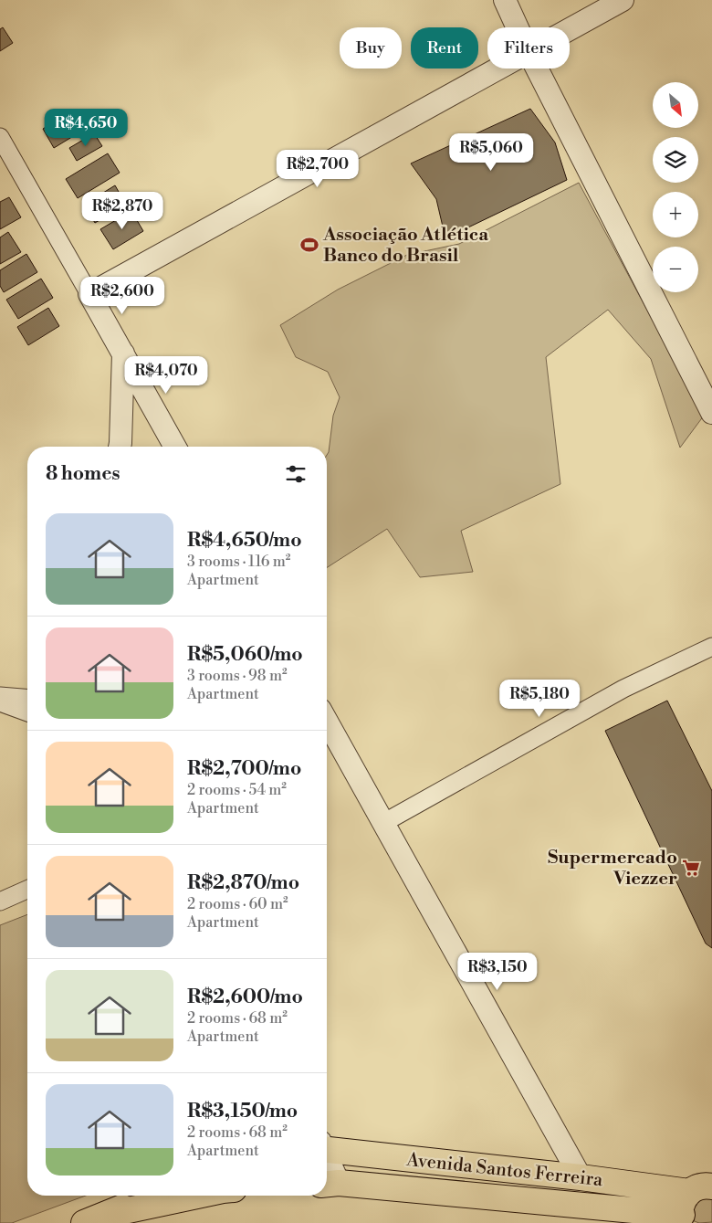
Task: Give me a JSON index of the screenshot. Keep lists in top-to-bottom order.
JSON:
{
  "streets": {
    "main road": ["Avenida Santos Ferreira"]
  },
  "places": {
    "sports": ["Associação Atlética Banco do Brasil"],
    "supermarket": ["Supermercado Viezzer"]
  },
  "north": "bottom right",
  "page": {
    "chip": ["Buy", "Rent", "Filters"],
    "map_buttons": ["+", "−"],
    "price": [
      "R$4,650",
      "R$5,060",
      "R$2,700",
      "R$2,870",
      "R$2,600",
      "R$4,070",
      "R$5,180",
      "R$3,150"
    ],
    "heading": "8 homes",
    "list": [
      {
        "name": "R$4,650/mo",
        "note": "3 rooms · 116 m² · Apartment"
      },
      {
        "name": "R$5,060/mo",
        "note": "3 rooms · 98 m² · Apartment"
      },
      {
        "name": "R$2,700/mo",
        "note": "2 rooms · 54 m² · Apartment"
      },
      {
        "name": "R$2,870/mo",
        "note": "2 rooms · 60 m² · Apartment"
      },
      {
        "name": "R$2,600/mo",
        "note": "2 rooms · 68 m² · Apartment"
      },
      {
        "name": "R$3,150/mo",
        "note": "2 rooms · 68 m² · Apartment"
      }
    ]
  }
}
